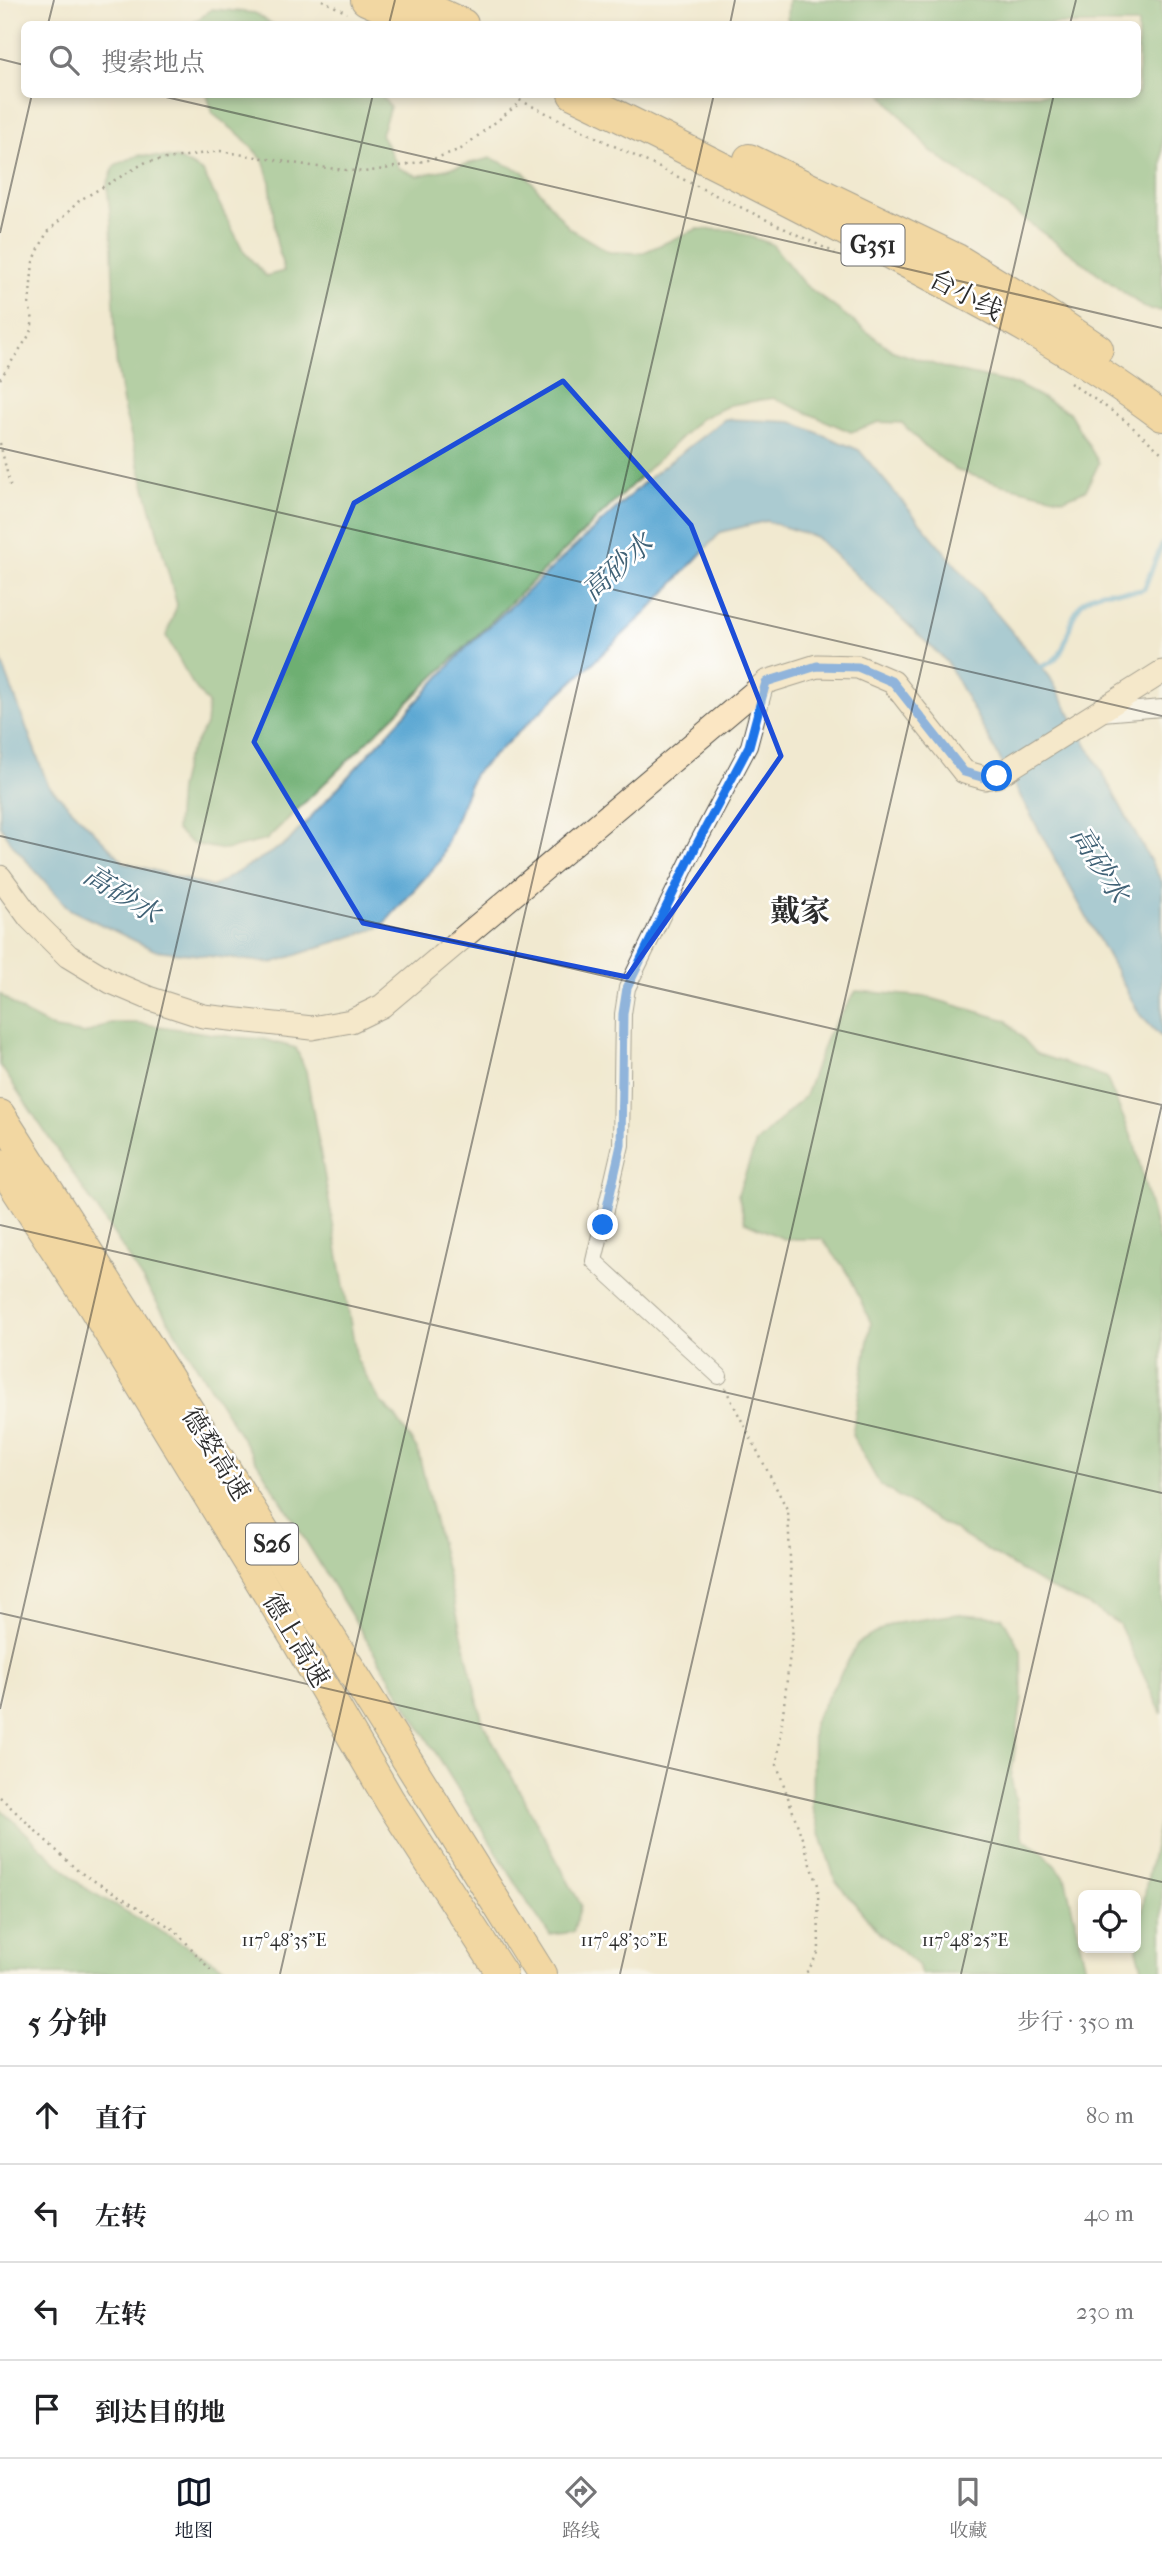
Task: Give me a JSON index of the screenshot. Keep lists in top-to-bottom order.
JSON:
{
  "streets": {
    "highway": [
      "G351",
      "台小线",
      "德婺高速",
      "S26",
      "德上高速"
    ]
  },
  "districts": ["戴家"],
  "water": ["高砂水"],
  "page": {
    "search": "搜索地点",
    "heading": ["5 分钟", "步行 · 350 m"],
    "list": [
      ["直行", "80 m"],
      ["左转", "40 m"],
      ["左转", "230 m"],
      "到达目的地"
    ],
    "nav": ["地图", "路线", "收藏"]
  },
  "coordinates": ["117°48'35\"E", "117°48'30\"E", "117°48'25\"E"]
}
